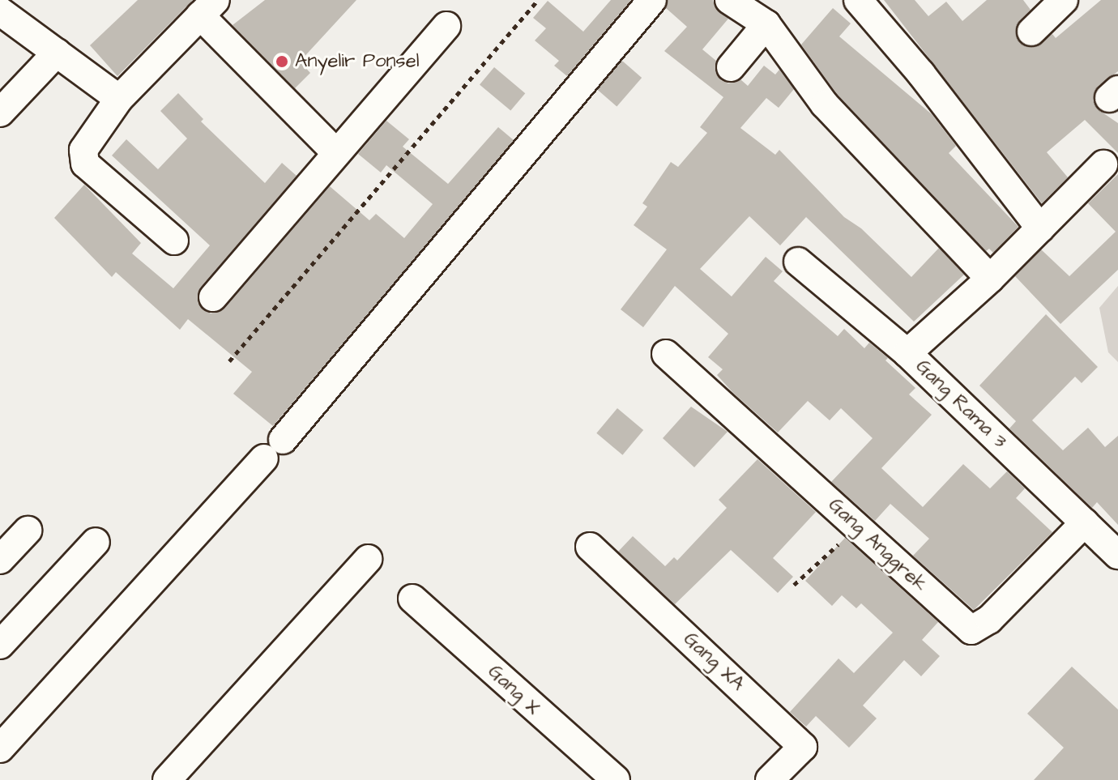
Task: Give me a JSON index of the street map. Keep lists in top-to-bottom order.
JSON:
{
  "streets": {
    "street": [
      "Gang Rama 3",
      "Gang Anggrek",
      "Gang XA",
      "Gang X"
    ]
  },
  "crossings": [
    ["Gang Rama 3", "Gang Anggrek"]
  ],
  "places": ["Anyelir Ponsel"]
}
